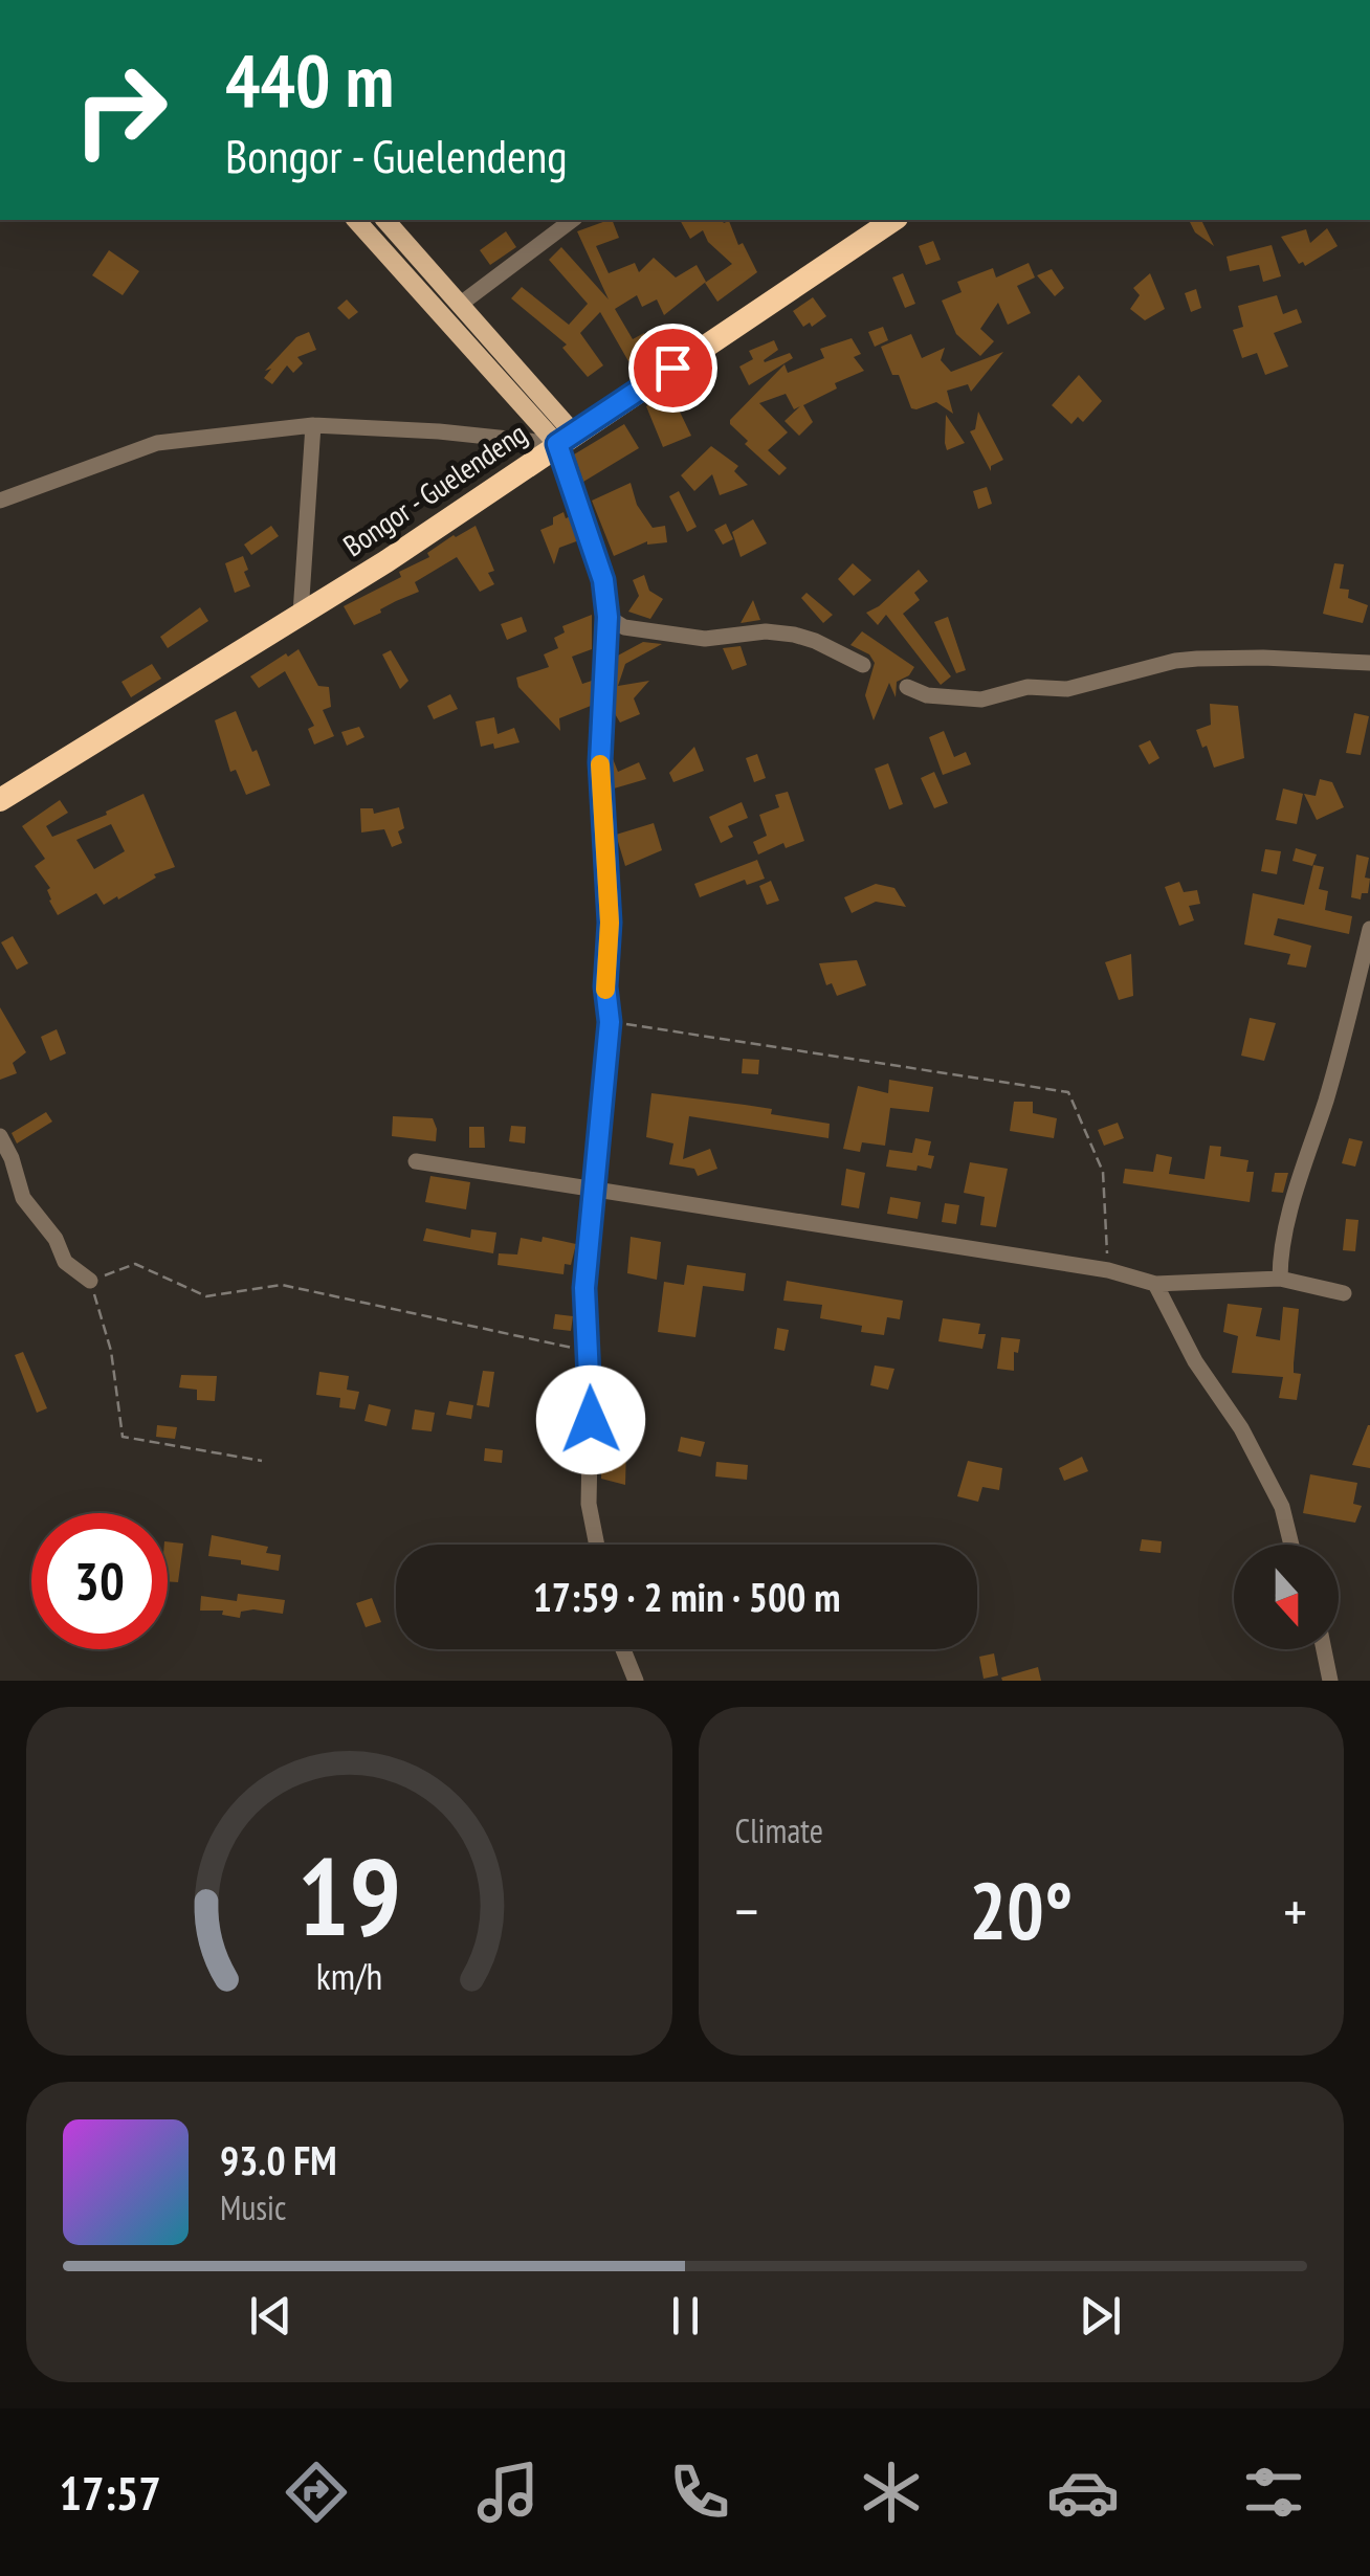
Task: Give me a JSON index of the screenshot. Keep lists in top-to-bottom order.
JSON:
{
  "streets": {
    "highway": ["Bongor - Guelendeng"]
  },
  "north": "bottom",
  "page": {
    "turn": ["440 m", "Bongor - Guelendeng"],
    "limit": "30",
    "trip": "17:59 · 2 min · 500 m",
    "tile": "Climate",
    "heat": ["−", "20°", "+"],
    "song": ["93.0 FM", "Music"],
    "tabs": "17:57",
    "gauge": ["19", "km/h"]
  }
}
